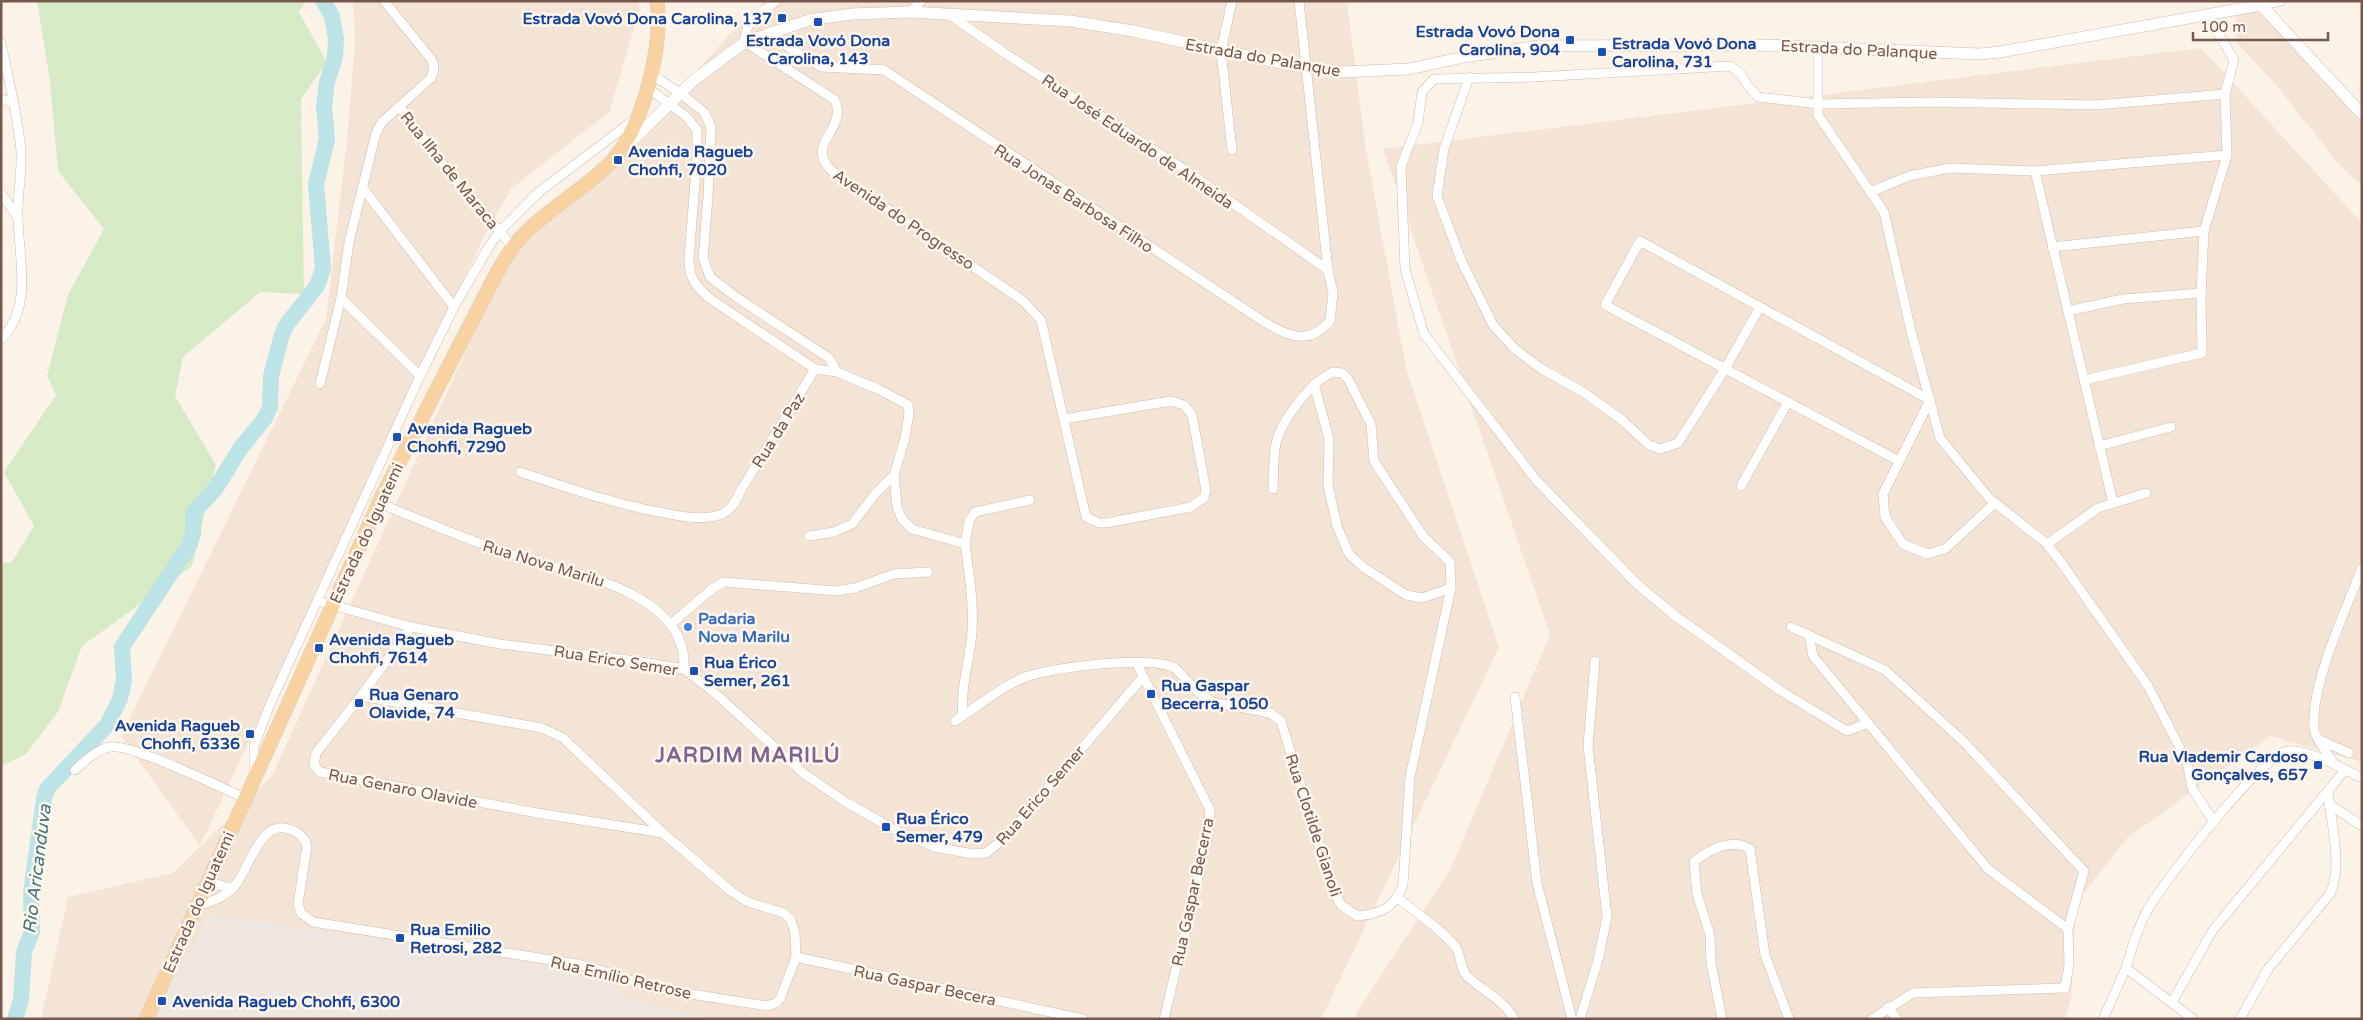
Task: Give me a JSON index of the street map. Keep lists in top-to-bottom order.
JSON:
{
  "streets": {
    "main road": ["Estrada do Iguatemi"],
    "street": [
      "Estrada do Palanque",
      "Rua José Eduardo de Almeida",
      "Rua Ilha de Maraca",
      "Rua Jonas Barbosa Filho",
      "Avenida do Progresso",
      "Rua da Paz",
      "Rua Nova Marilu",
      "Rua Erico Semer",
      "Rua Genaro Olavide",
      "Rua Clotilde Gianoli",
      "Rua Gaspar Becerra",
      "Rua Emílio Retrose",
      "Rua Gaspar Becera"
    ]
  },
  "crossings": [
    ["Estrada do Palanque", "Rua José Eduardo de Almeida"],
    ["Estrada do Palanque", "Rua Jonas Barbosa Filho"],
    ["Estrada do Palanque", "Avenida do Progresso"],
    ["Estrada do Palanque", "Estrada do Iguatemi"],
    ["Rua José Eduardo de Almeida", "Rua Jonas Barbosa Filho"],
    ["Rua Ilha de Maraca", "Estrada do Iguatemi"],
    ["Estrada do Iguatemi", "Rua Nova Marilu"],
    ["Estrada do Iguatemi", "Rua Erico Semer"],
    ["Estrada do Iguatemi", "Rua Emílio Retrose"],
    ["Rua Nova Marilu", "Rua Erico Semer"],
    ["Rua Erico Semer", "Rua Genaro Olavide"],
    ["Rua Erico Semer", "Rua Gaspar Becerra"],
    ["Rua Genaro Olavide", "Rua Emílio Retrose"],
    ["Rua Clotilde Gianoli", "Rua Gaspar Becerra"],
    ["Rua Emílio Retrose", "Rua Gaspar Becera"]
  ],
  "districts": ["JARDIM MARILÚ"],
  "water": ["Rio Aricanduva"],
  "places": {
    "transit": [
      "Estrada Vovó Dona Carolina, 137",
      "Estrada Vovó Dona Carolina, 143",
      "Estrada Vovó Dona Carolina, 904",
      "Estrada Vovó Dona Carolina, 731",
      "Avenida Ragueb Chohfi, 7020",
      "Avenida Ragueb Chohfi, 7290",
      "Avenida Ragueb Chohfi, 7614",
      "Rua Érico Semer, 261",
      "Rua Gaspar Becerra, 1050",
      "Rua Genaro Olavide, 74",
      "Avenida Ragueb Chohfi, 6336",
      "Rua Vlademir Cardoso Gonçalves, 657",
      "Rua Érico Semer, 479",
      "Rua Emilio Retrosi, 282",
      "Avenida Ragueb Chohfi, 6300"
    ],
    "other": ["Padaria Nova Marilu"]
  },
  "scale_bar": "100 m"
}
